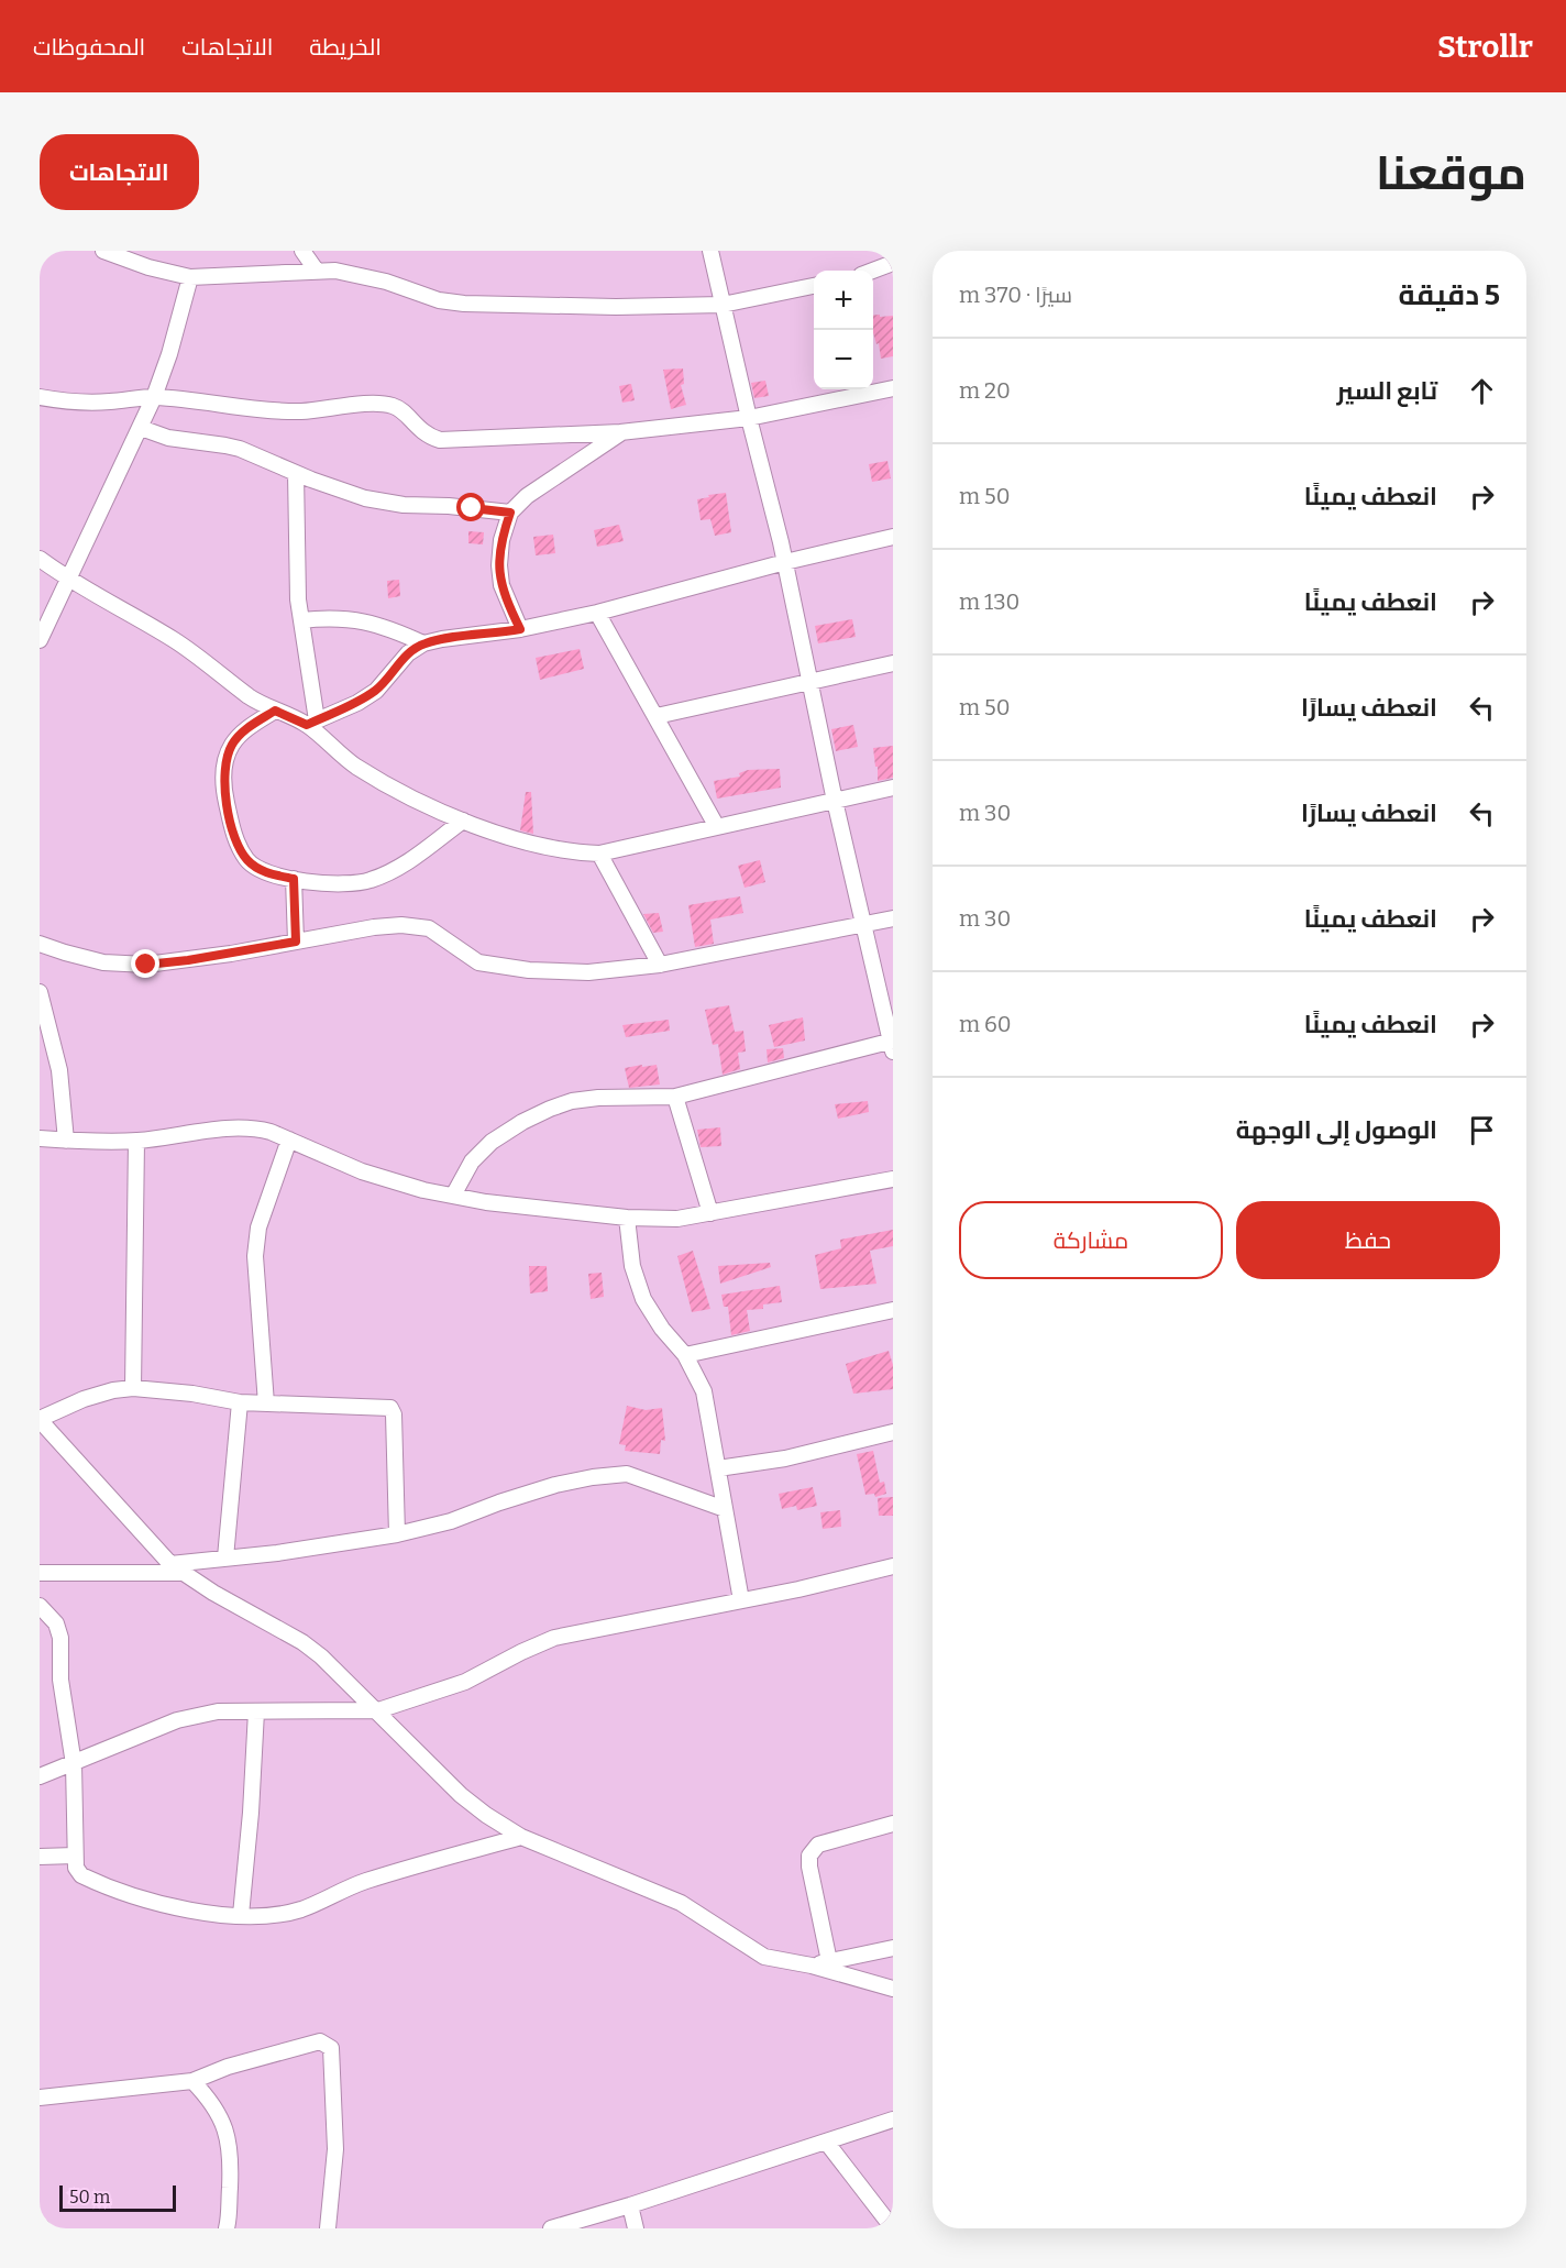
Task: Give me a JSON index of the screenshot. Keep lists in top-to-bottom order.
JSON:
{
  "scale_bar": "50 m",
  "page": {
    "header": "Strollr",
    "nav": ["الخريطة", "الاتجاهات", "المحفوظات"],
    "title": "موقعنا",
    "buttons": [
      "الاتجاهات",
      ["حفظ", "مشاركة"]
    ],
    "heading": ["5 دقيقة", "سيرًا · 370 m"],
    "map_buttons": ["+", "−"],
    "list": [
      ["تابع السير", "20 m"],
      ["انعطف يمينًا", "50 m"],
      ["انعطف يمينًا", "130 m"],
      ["انعطف يسارًا", "50 m"],
      ["انعطف يسارًا", "30 m"],
      ["انعطف يمينًا", "30 m"],
      ["انعطف يمينًا", "60 m"],
      "الوصول إلى الوجهة"
    ],
    "scale": "50 m"
  }
}
